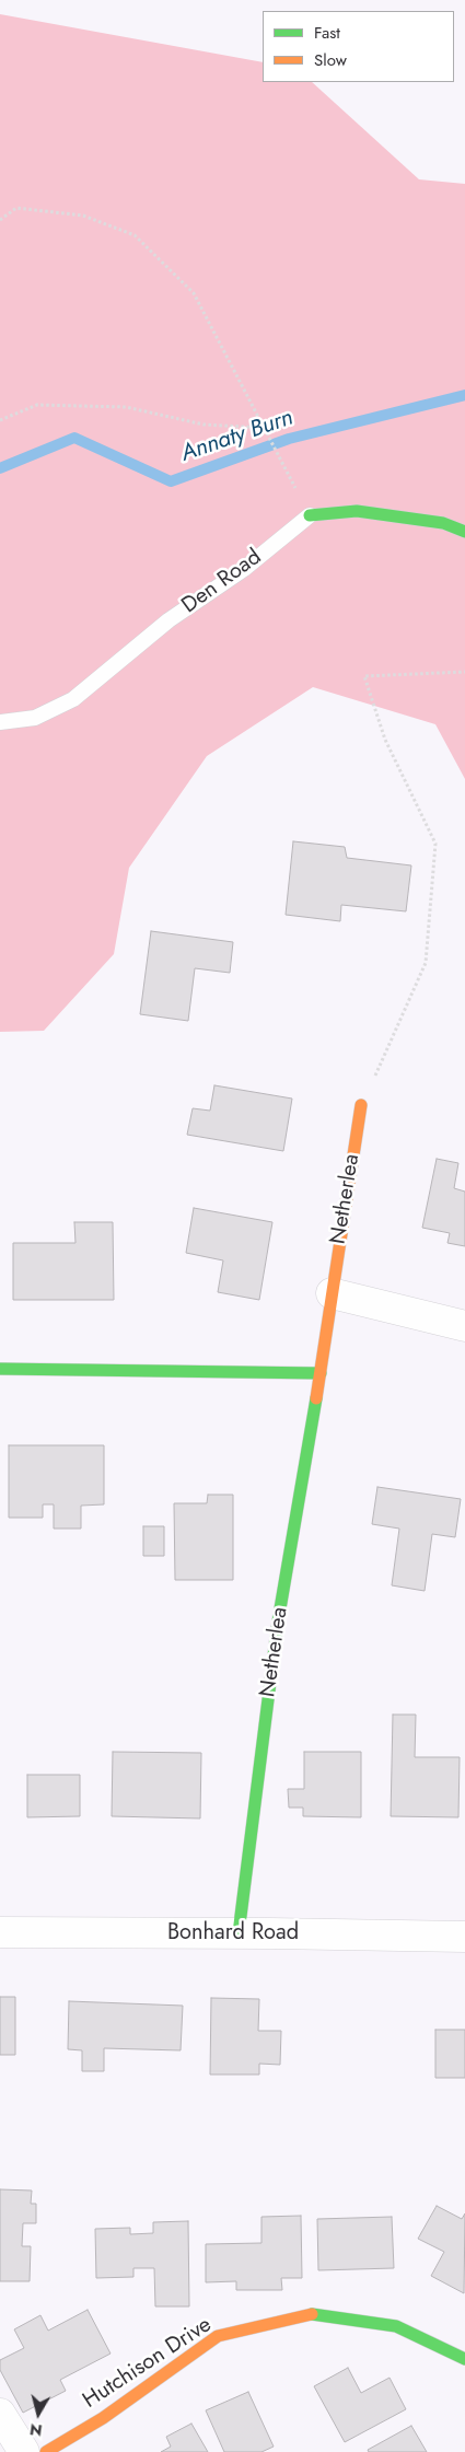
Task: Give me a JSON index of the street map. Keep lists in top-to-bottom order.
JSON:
{
  "streets": {
    "street": ["Netherlea", "Bonhard Road", "Hutchison Drive"],
    "lane": ["Den Road"]
  },
  "crossings": [
    ["Netherlea", "Bonhard Road"]
  ],
  "water": ["Annaty Burn"],
  "legend": ["Fast", "Slow"],
  "north": "bottom"
}
